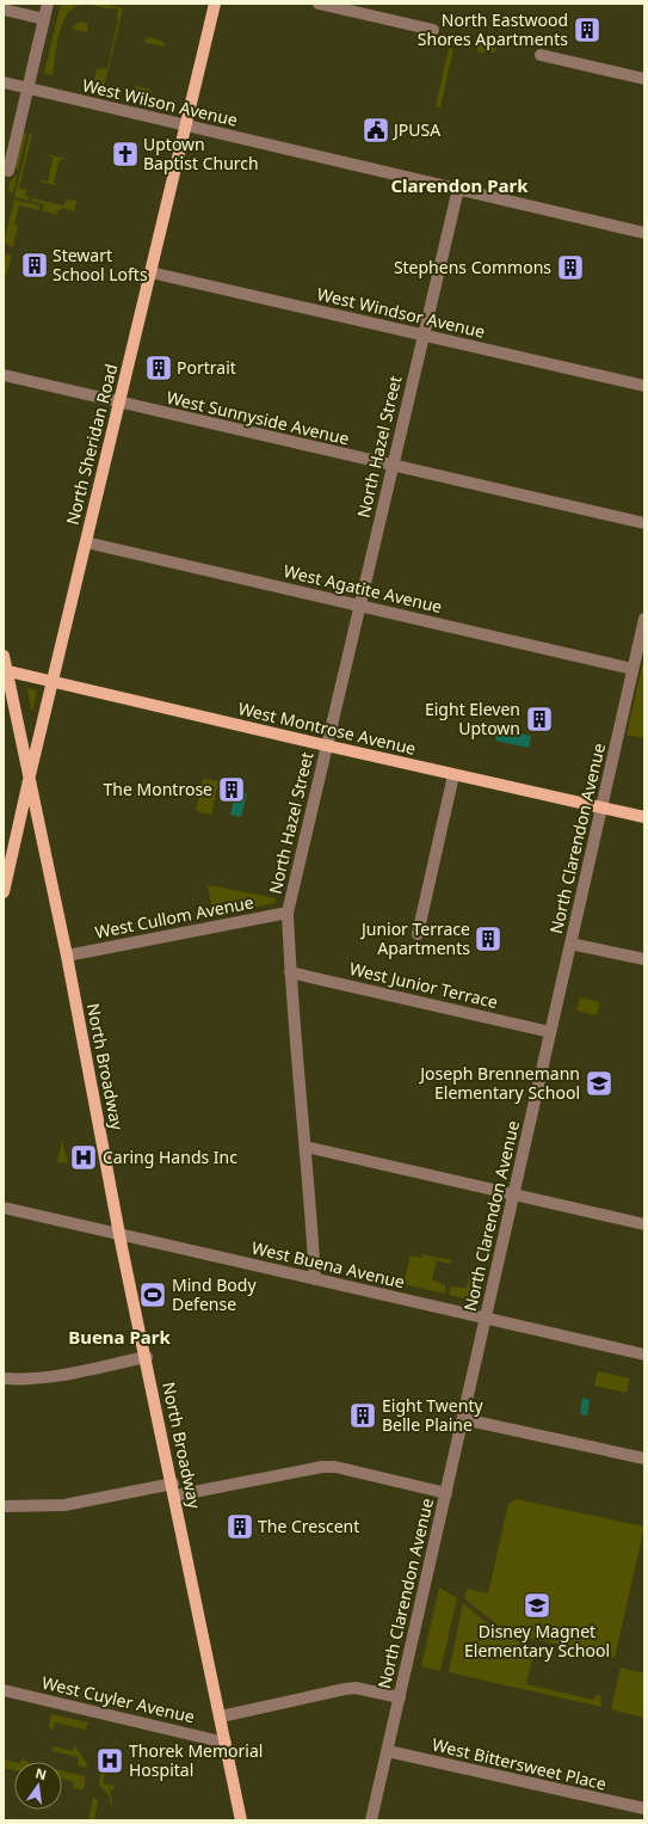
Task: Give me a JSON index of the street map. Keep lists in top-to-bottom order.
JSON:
{
  "streets": {
    "main road": ["North Sheridan Road", "West Montrose Avenue", "North Broadway"],
    "street": [
      "West Wilson Avenue",
      "West Windsor Avenue",
      "West Sunnyside Avenue",
      "North Hazel Street",
      "West Agatite Avenue",
      "North Clarendon Avenue",
      "West Cullom Avenue",
      "West Junior Terrace",
      "West Buena Avenue",
      "West Cuyler Avenue",
      "West Bittersweet Place"
    ]
  },
  "crossings": [
    ["West Wilson Avenue", "North Sheridan Road"],
    ["West Wilson Avenue", "North Hazel Street"],
    ["West Windsor Avenue", "North Sheridan Road"],
    ["West Windsor Avenue", "North Hazel Street"],
    ["West Sunnyside Avenue", "North Sheridan Road"],
    ["West Sunnyside Avenue", "North Hazel Street"],
    ["North Sheridan Road", "West Agatite Avenue"],
    ["North Sheridan Road", "West Montrose Avenue"],
    ["North Sheridan Road", "North Broadway"],
    ["North Hazel Street", "West Agatite Avenue"],
    ["North Hazel Street", "West Montrose Avenue"],
    ["North Hazel Street", "West Cullom Avenue"],
    ["North Hazel Street", "West Junior Terrace"],
    ["North Hazel Street", "West Buena Avenue"],
    ["West Agatite Avenue", "North Clarendon Avenue"],
    ["West Montrose Avenue", "North Clarendon Avenue"],
    ["West Montrose Avenue", "North Broadway"],
    ["North Clarendon Avenue", "West Junior Terrace"],
    ["North Clarendon Avenue", "West Buena Avenue"],
    ["North Clarendon Avenue", "West Bittersweet Place"],
    ["West Cullom Avenue", "North Broadway"],
    ["North Broadway", "West Buena Avenue"],
    ["North Broadway", "West Cuyler Avenue"]
  ],
  "districts": ["Clarendon Park", "Buena Park"],
  "places": {
    "building": [
      "North Eastwood Shores Apartments",
      "Stewart School Lofts",
      "Stephens Commons",
      "Portrait",
      "Eight Eleven Uptown",
      "The Montrose",
      "Junior Terrace Apartments",
      "Eight Twenty Belle Plaine",
      "The Crescent"
    ],
    "public building": ["JPUSA"],
    "church": ["Uptown Baptist Church"],
    "school or university": ["Joseph Brennemann Elementary School", "Disney Magnet Elementary School"],
    "hospital": ["Caring Hands Inc", "Thorek Memorial Hospital"],
    "sports": ["Mind Body Defense"]
  },
  "north": "top"
}
